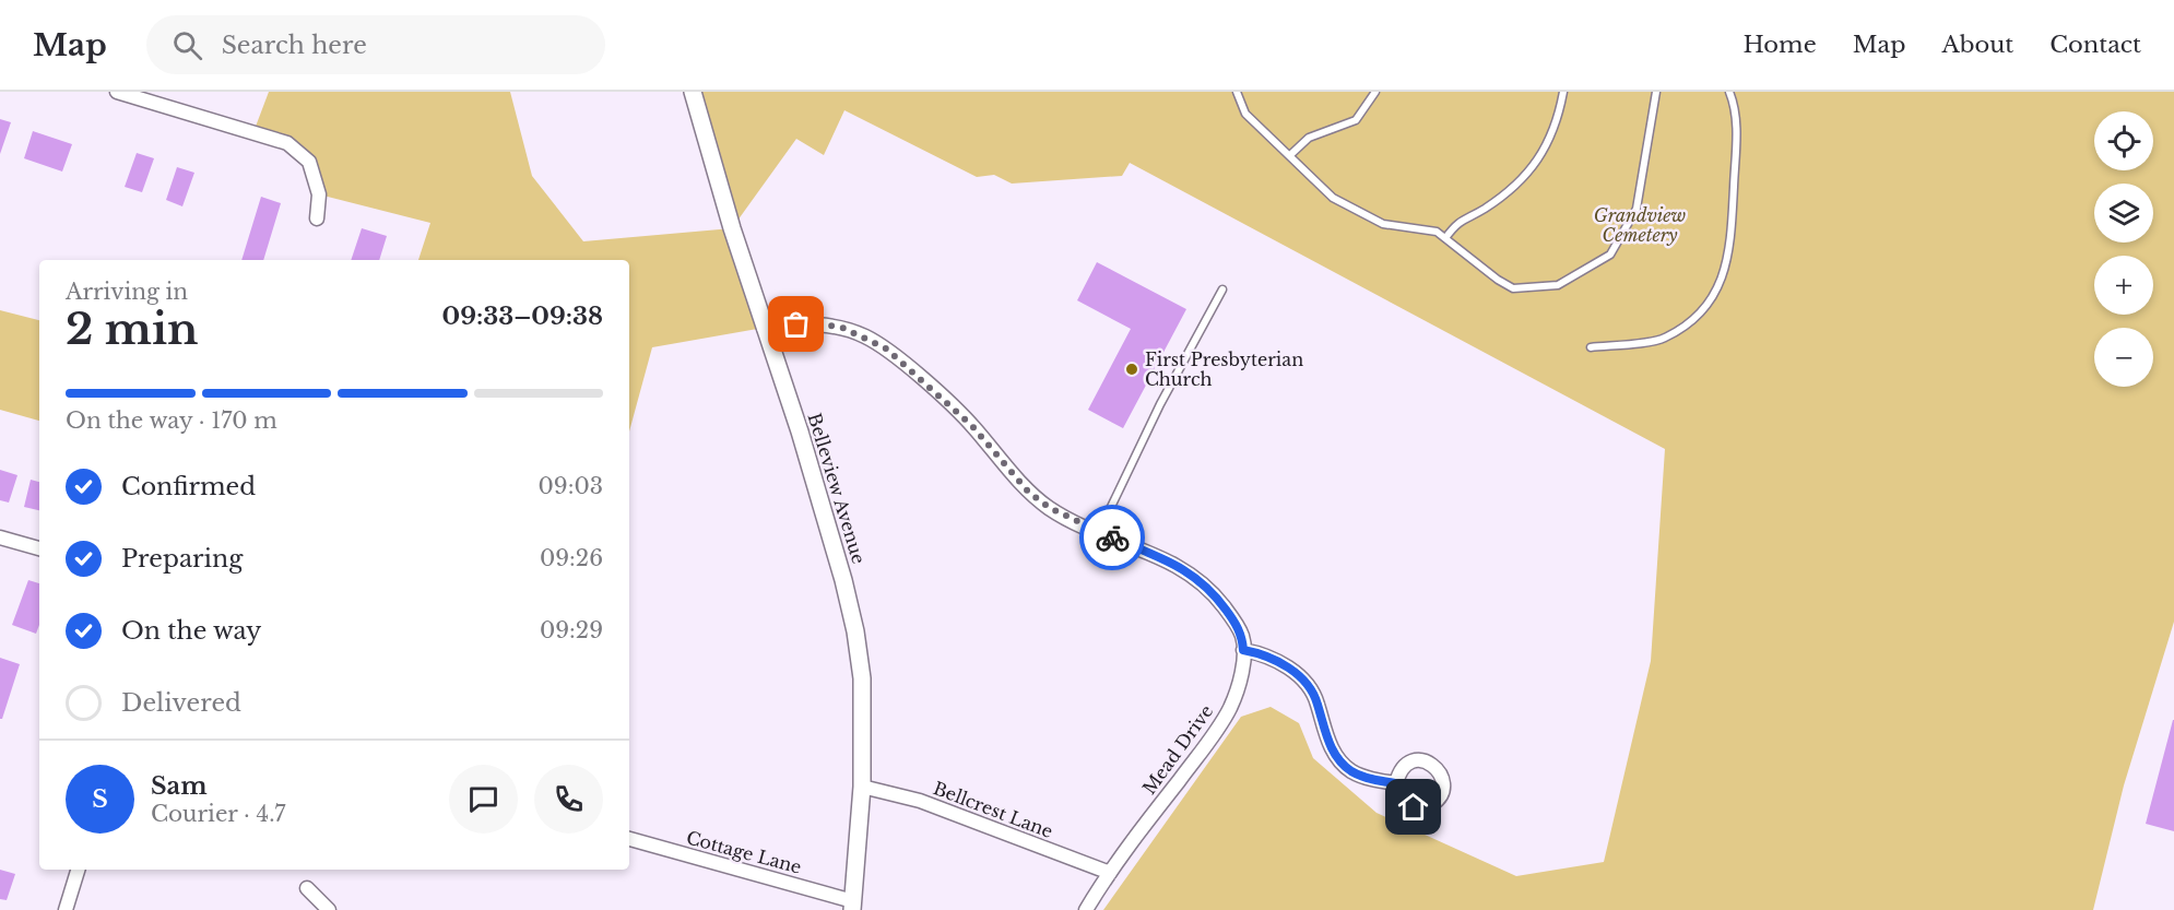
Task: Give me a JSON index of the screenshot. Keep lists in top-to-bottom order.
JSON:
{
  "streets": {
    "street": [
      "Belleview Avenue",
      "Mead Drive",
      "Bellcrest Lane",
      "Cottage Lane"
    ]
  },
  "crossings": [
    ["Belleview Avenue", "Mead Drive"],
    ["Belleview Avenue", "Bellcrest Lane"],
    ["Belleview Avenue", "Cottage Lane"],
    ["Mead Drive", "Bellcrest Lane"]
  ],
  "parks": ["Grandview Cemetery"],
  "places": ["First Presbyterian Church"],
  "page": {
    "header": "Map",
    "search": "Search here",
    "nav": [
      "Home",
      "Map",
      "About",
      "Contact"
    ],
    "map_buttons": ["+", "−"],
    "heading": ["2 min", "Arriving in", "09:33–09:38"],
    "panel": ["Sam", "Courier · 4.7"],
    "bar": "On the way · 170 m",
    "list": [
      ["Confirmed", "09:03"],
      ["Preparing", "09:26"],
      ["On the way", "09:29"],
      "Delivered"
    ],
    "round": "S"
  }
}
